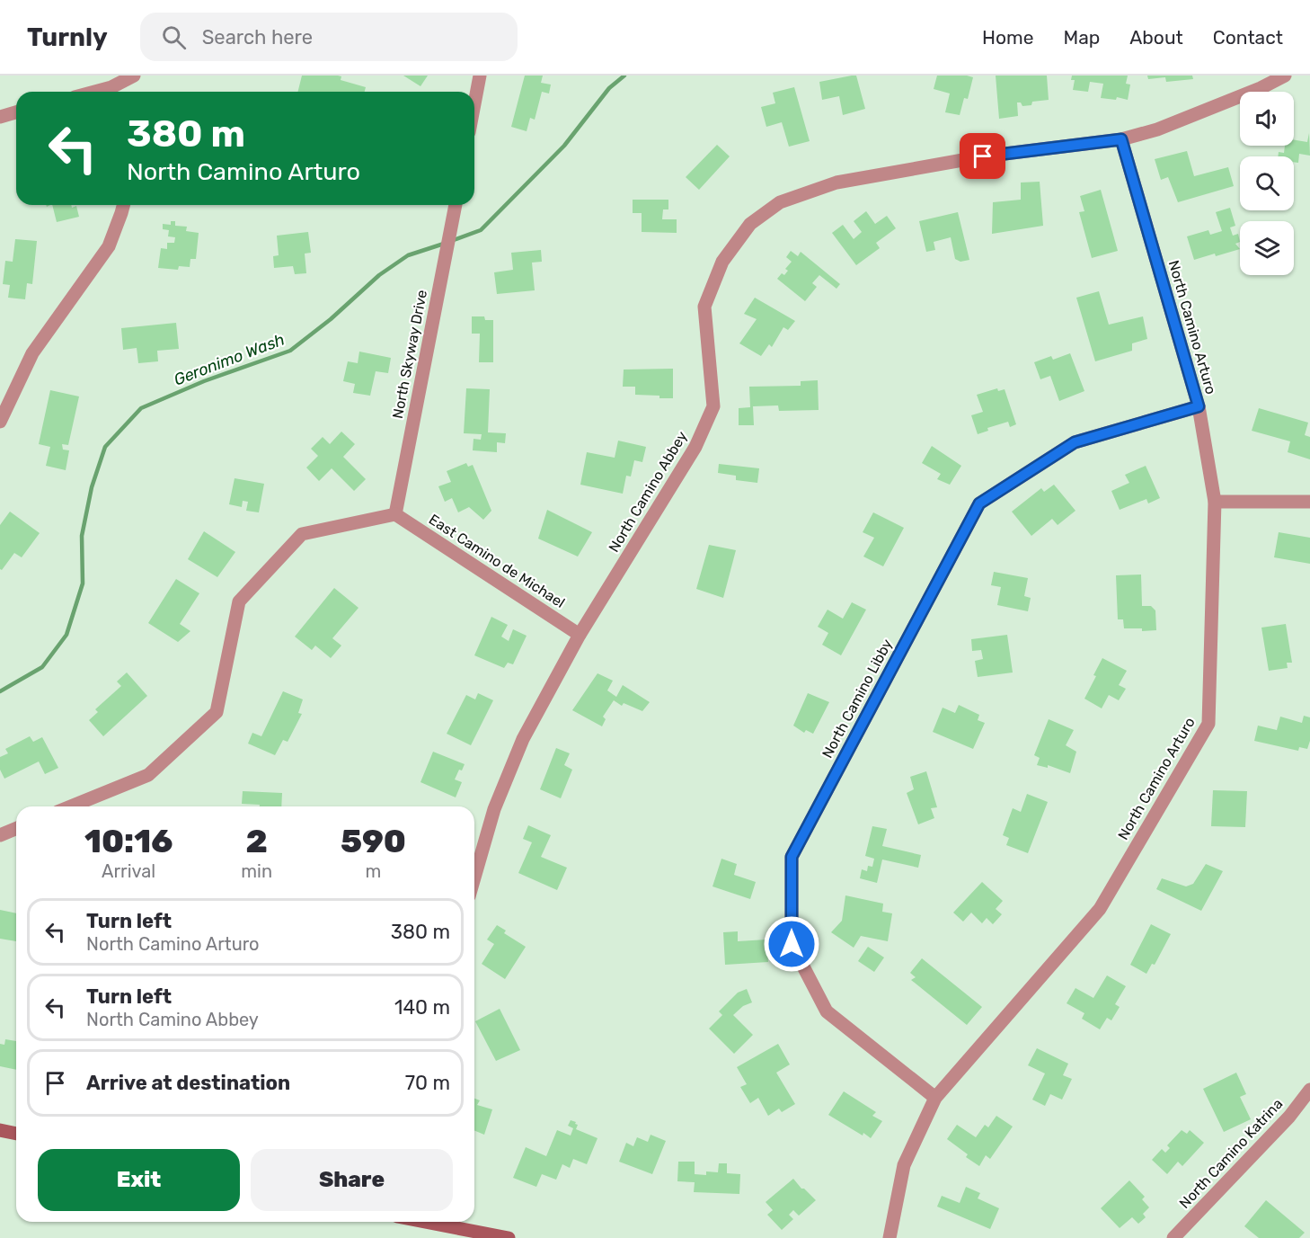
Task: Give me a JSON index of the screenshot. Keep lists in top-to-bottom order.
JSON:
{
  "streets": {
    "street": [
      "North Camino Arturo",
      "North Skyway Drive",
      "North Camino Abbey",
      "East Camino de Michael",
      "North Camino Libby",
      "North Camino Katrina"
    ]
  },
  "crossings": [
    ["North Camino Arturo", "North Camino Abbey"],
    ["North Camino Arturo", "North Camino Libby"],
    ["North Skyway Drive", "East Camino de Michael"],
    ["North Camino Abbey", "East Camino de Michael"]
  ],
  "water": ["Geronimo Wash"],
  "page": {
    "header": "Turnly",
    "search": "Search here",
    "nav": [
      "Home",
      "Map",
      "About",
      "Contact"
    ],
    "turn": ["380 m", "North Camino Arturo"],
    "eta": [
      "10:16",
      "Arrival",
      "2",
      "min",
      "590",
      "m"
    ],
    "list": [
      {
        "name": "Turn left",
        "note": "North Camino Arturo",
        "value": "380 m"
      },
      {
        "name": "Turn left",
        "note": "North Camino Abbey",
        "value": "140 m"
      },
      {
        "name": "Arrive at destination",
        "value": "70 m"
      }
    ],
    "buttons": ["Exit", "Share"]
  }
}
